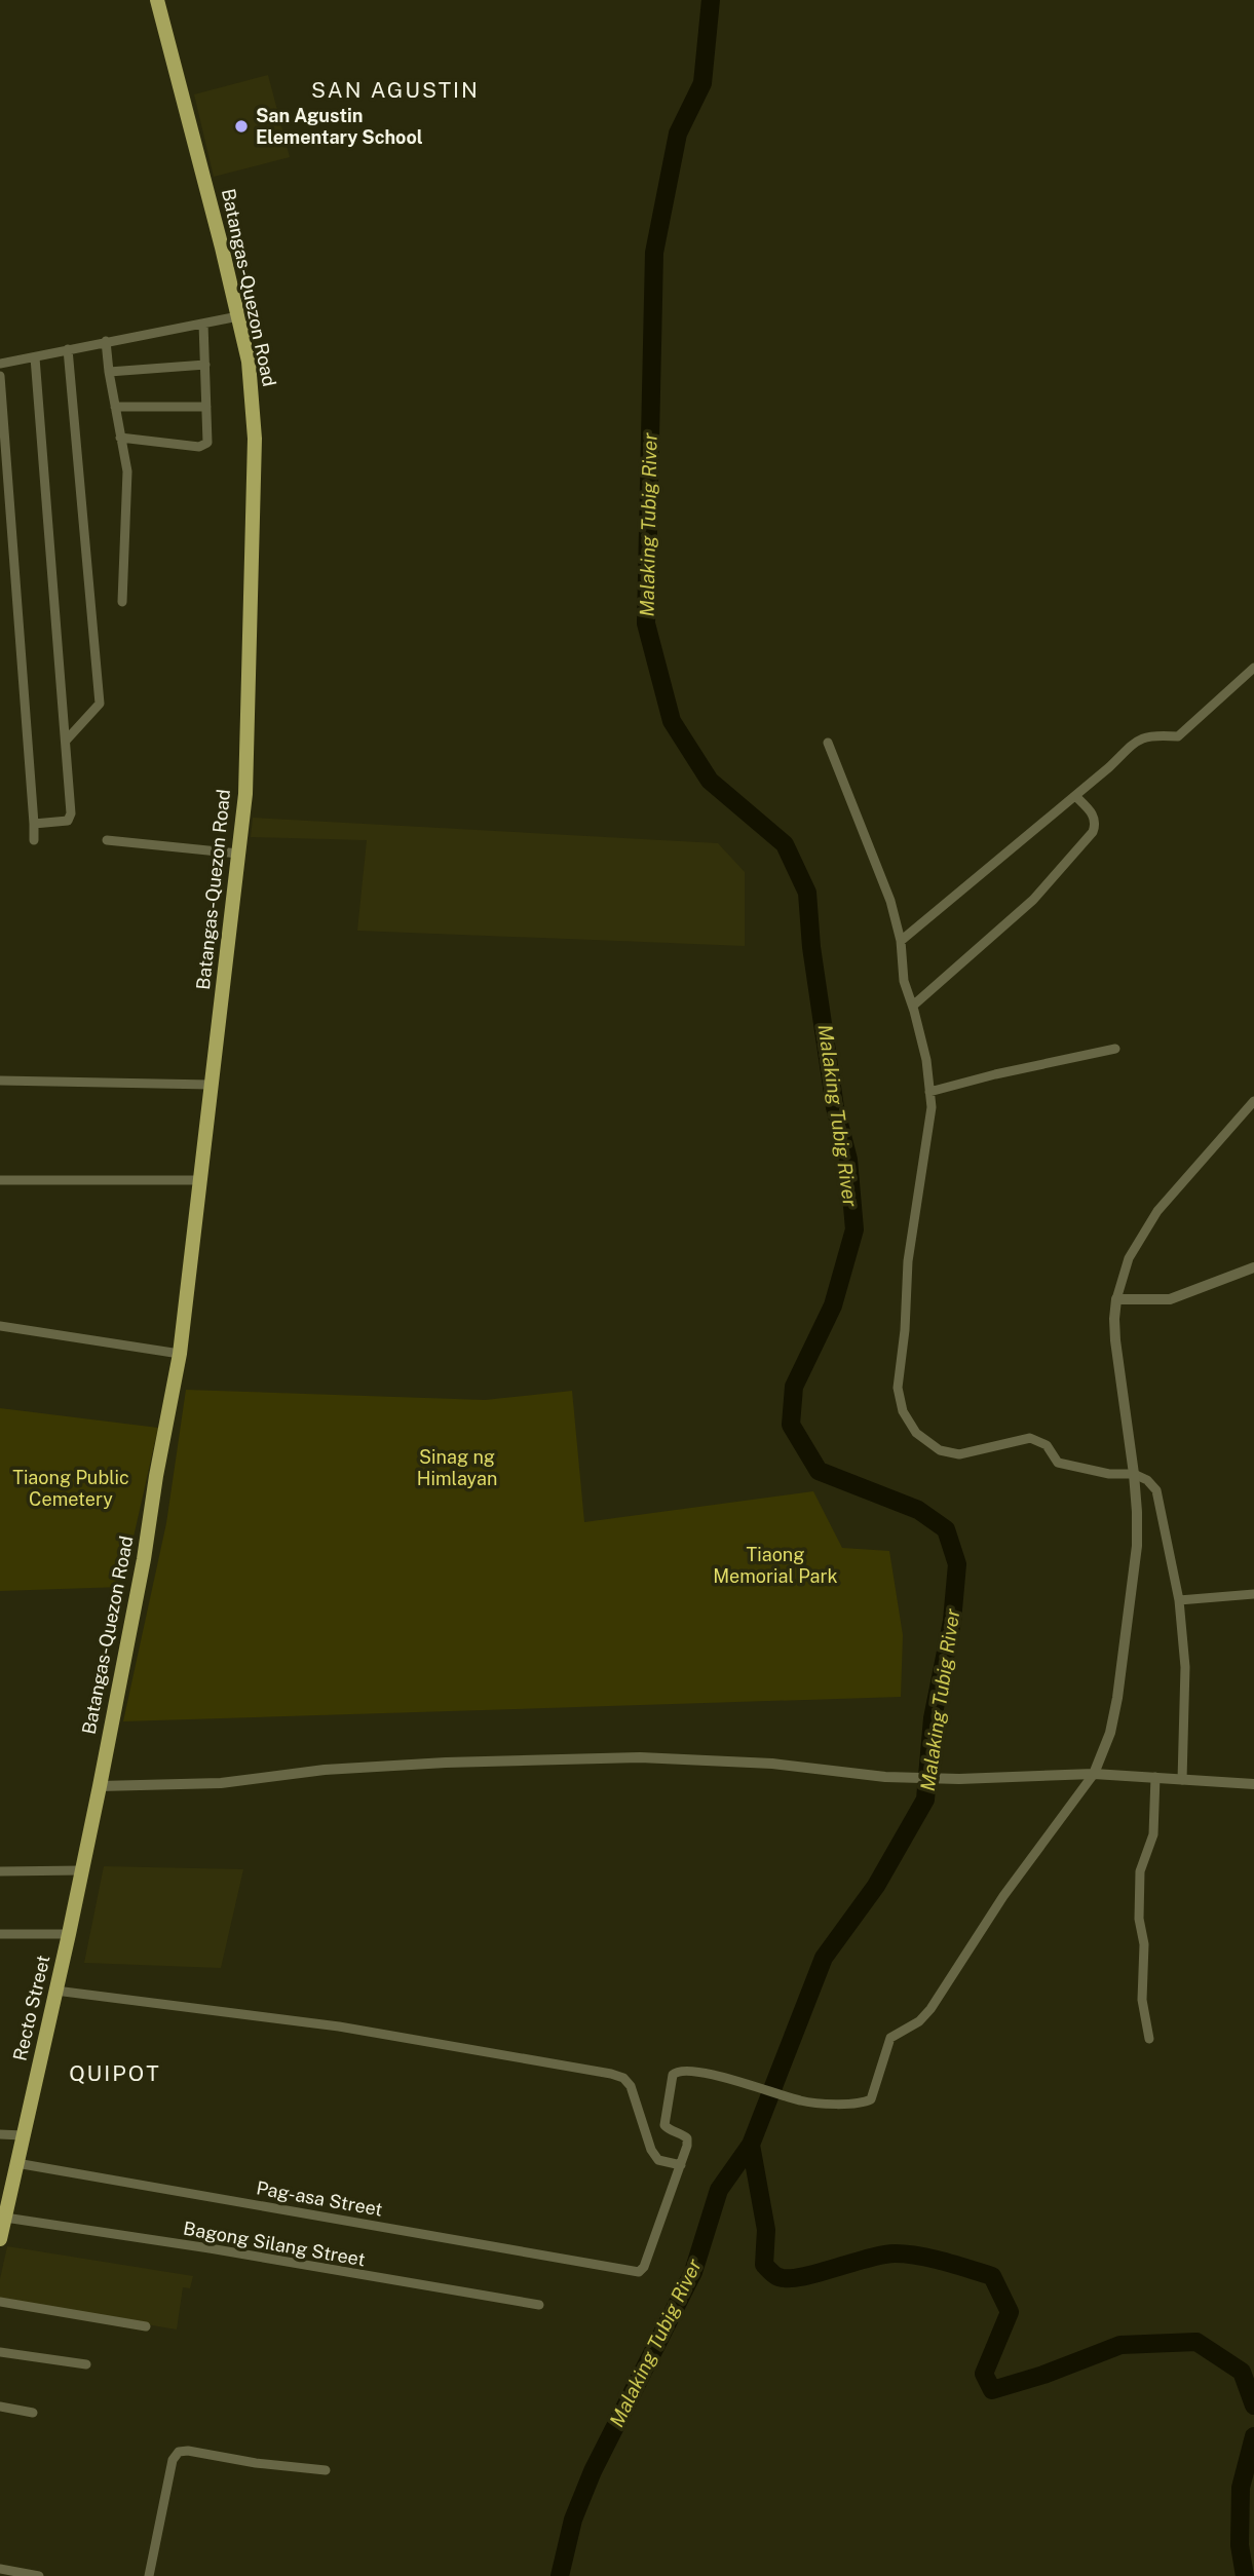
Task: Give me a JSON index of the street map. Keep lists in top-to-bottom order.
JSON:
{
  "streets": {
    "main road": ["Batangas-Quezon Road", "Recto Street"],
    "street": ["Pag-asa Street", "Bagong Silang Street"]
  },
  "crossings": [
    ["Batangas-Quezon Road", "Recto Street"],
    ["Recto Street", "Pag-asa Street"],
    ["Recto Street", "Bagong Silang Street"]
  ],
  "districts": ["SAN AGUSTIN", "QUIPOT"],
  "water": ["Malaking Tubig River"],
  "parks": ["Sinag ng Himlayan", "Tiaong Public Cemetery", "Tiaong Memorial Park"],
  "places": ["San Agustin Elementary School"]
}
